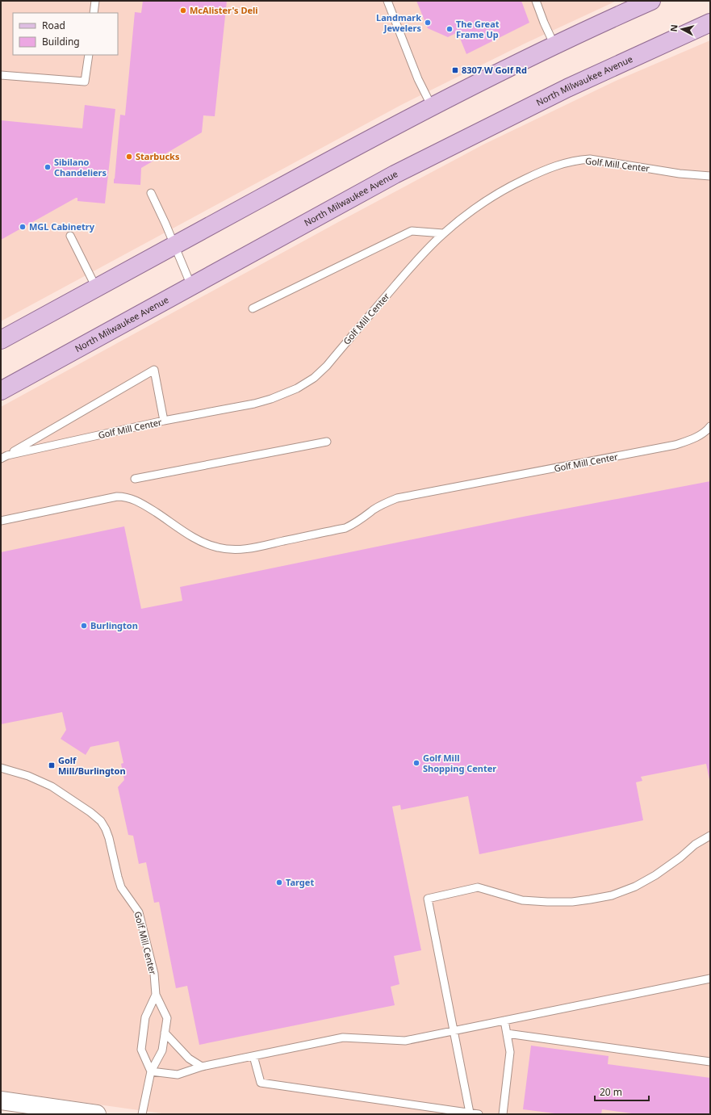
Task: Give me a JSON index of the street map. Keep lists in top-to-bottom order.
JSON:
{
  "streets": {
    "main road": ["North Milwaukee Avenue"],
    "lane": ["Golf Mill Center"]
  },
  "places": {
    "other": [
      "McAlister's Deli",
      "Landmark Jewelers",
      "The Great Frame Up",
      "Starbucks",
      "Sibilano Chandeliers",
      "MGL Cabinetry",
      "Burlington",
      "Golf Mill Shopping Center",
      "Target"
    ],
    "transit": ["8307 W Golf Rd", "Golf Mill/Burlington"]
  },
  "legend": ["Road", "Building"],
  "scale_bar": "20 m",
  "north": "left"
}
